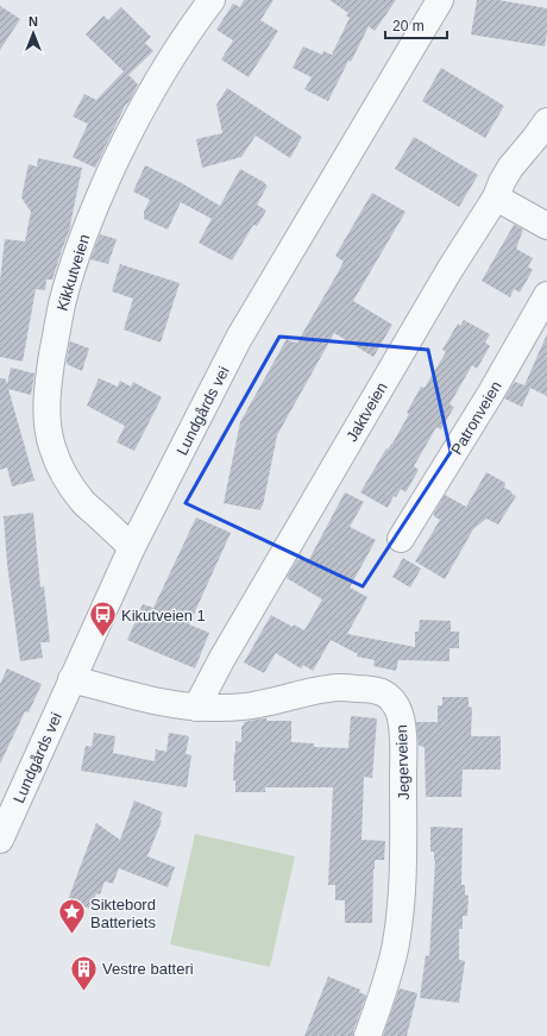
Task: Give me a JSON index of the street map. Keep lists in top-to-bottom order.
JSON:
{
  "streets": {
    "street": [
      "Kikkutveien",
      "Lundgårds vei",
      "Jaktveien",
      "Patronveien",
      "Jegerveien"
    ]
  },
  "crossings": [
    ["Kikkutveien", "Lundgårds vei"],
    ["Lundgårds vei", "Jegerveien"],
    ["Jaktveien", "Jegerveien"]
  ],
  "places": {
    "bus stop": ["Kikutveien 1"],
    "place": ["Siktebord Batteriets"],
    "building": ["Vestre batteri"]
  },
  "scale_bar": "20 m",
  "north": "top"
}
